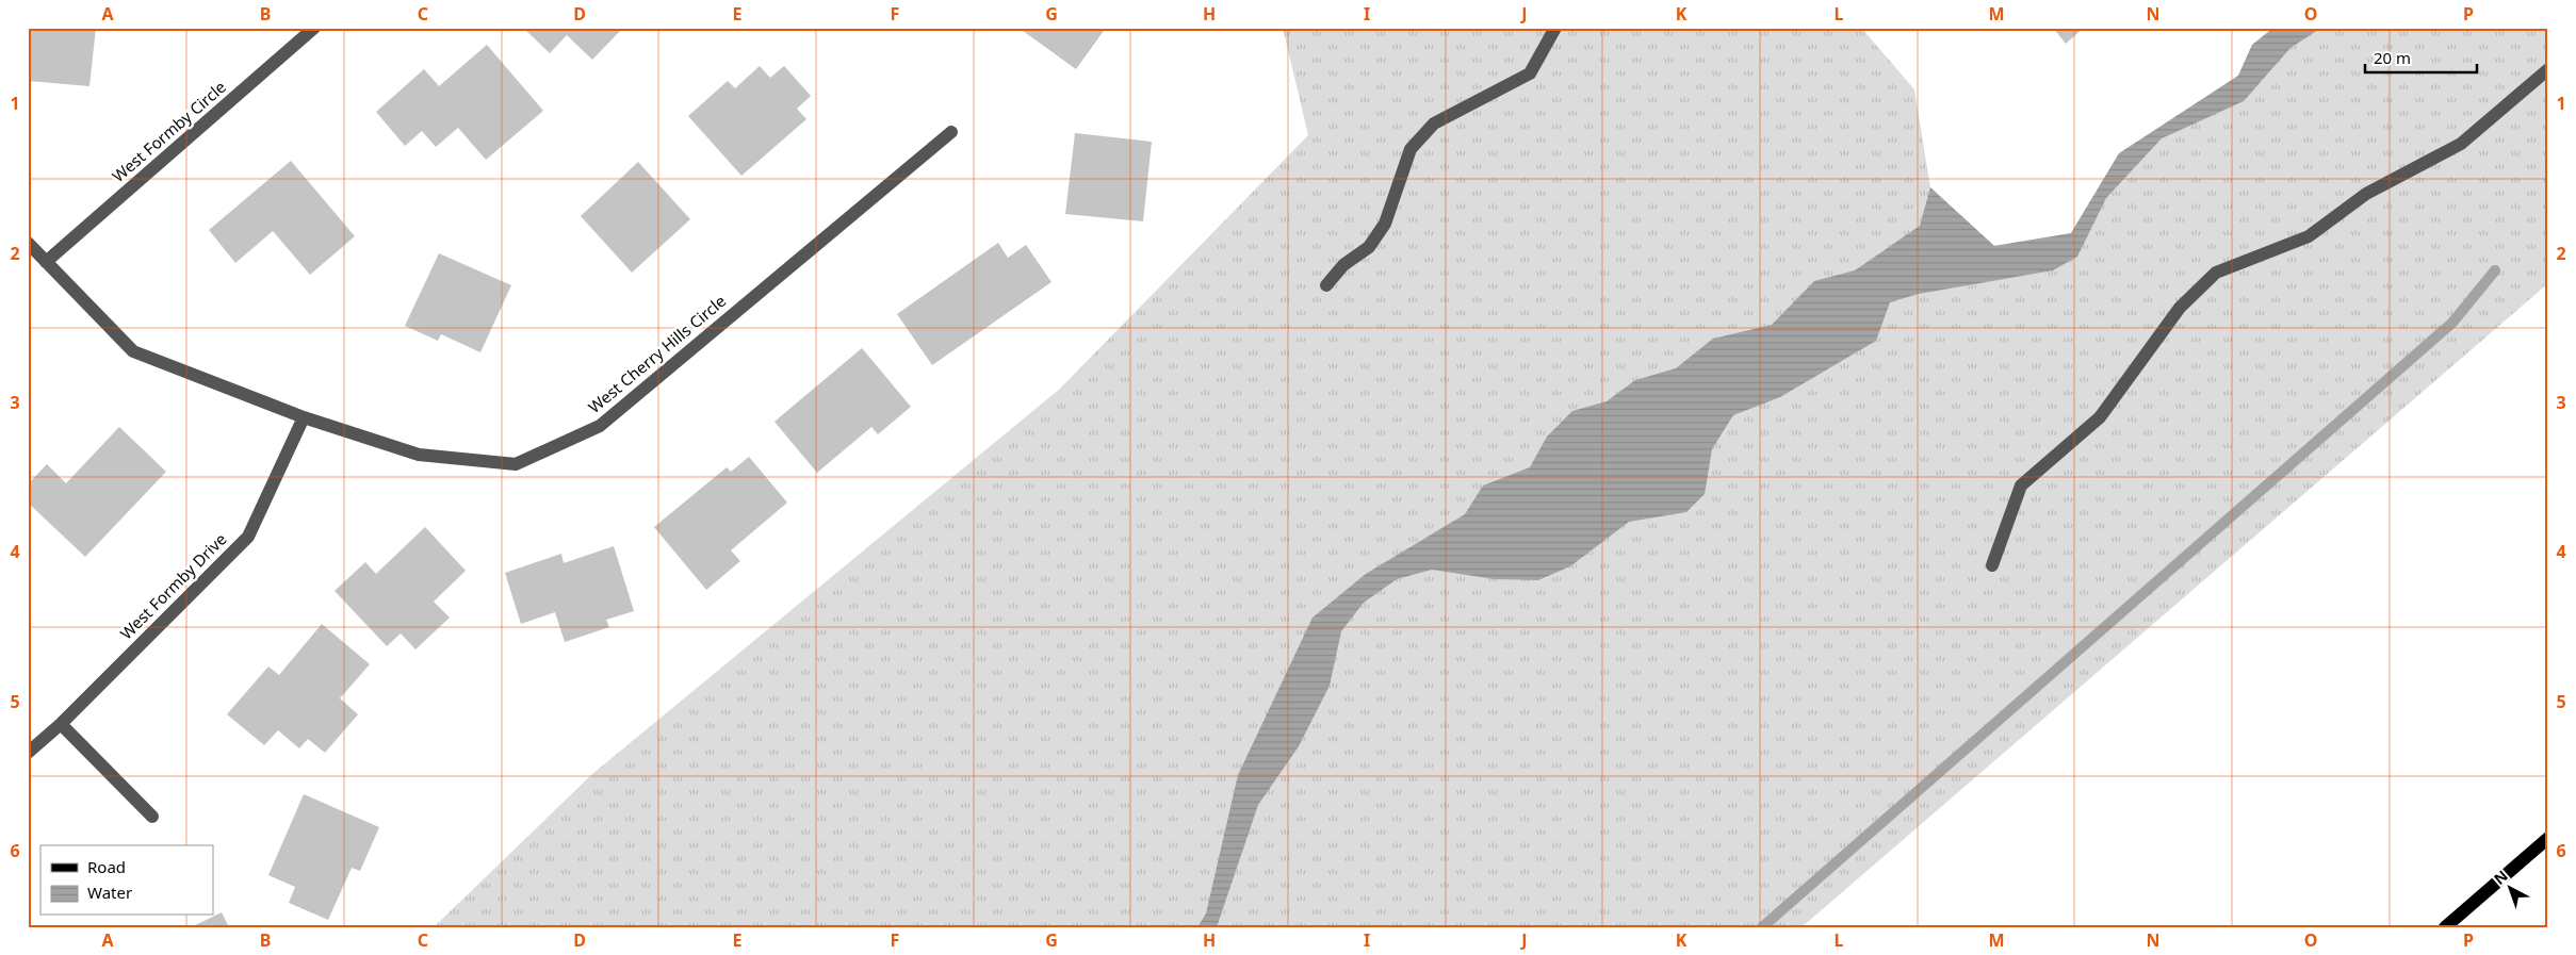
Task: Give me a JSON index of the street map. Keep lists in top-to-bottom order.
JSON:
{
  "streets": {
    "street": ["West Formby Circle", "West Cherry Hills Circle", "West Formby Drive"]
  },
  "crossings": [
    ["West Formby Circle", "West Cherry Hills Circle"],
    ["West Cherry Hills Circle", "West Formby Drive"]
  ],
  "legend": ["Road", "Water"],
  "scale_bar": "20 m",
  "north": "top left",
  "grid": {
    "columns": [
      "A",
      "B",
      "C",
      "D",
      "E",
      "F",
      "G",
      "H",
      "I",
      "J",
      "K",
      "L",
      "M",
      "N",
      "O",
      "P"
    ],
    "rows": [
      "1",
      "2",
      "3",
      "4",
      "5",
      "6"
    ]
  }
}
